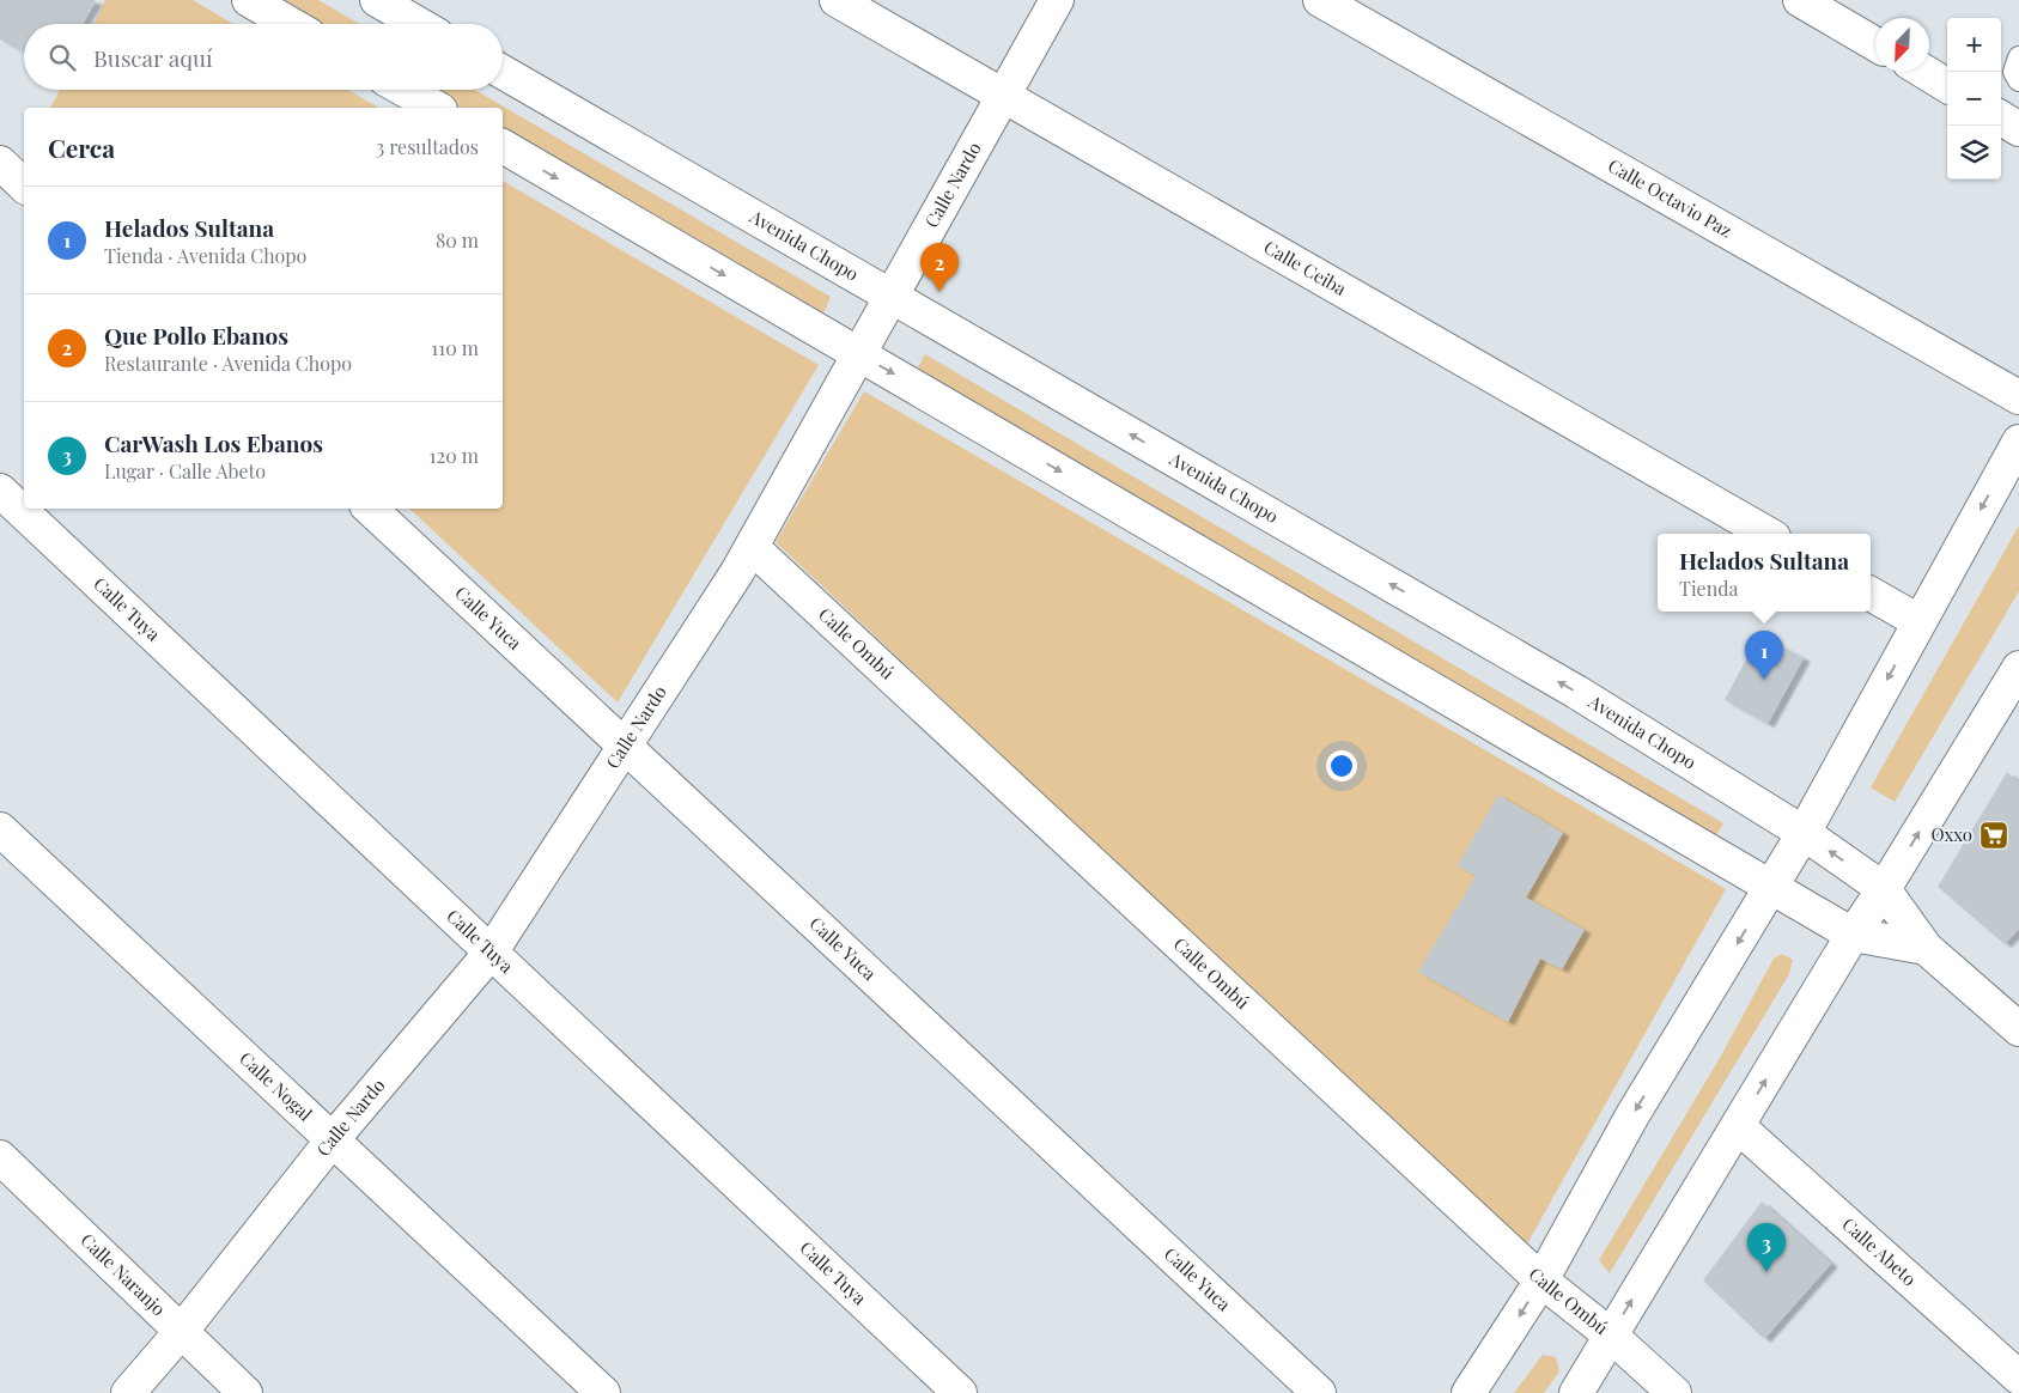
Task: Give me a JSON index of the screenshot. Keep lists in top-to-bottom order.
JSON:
{
  "streets": {
    "street": [
      "Calle Nardo",
      "Calle Octavio Paz",
      "Avenida Chopo",
      "Calle Ceiba",
      "Calle Tuya",
      "Calle Yuca",
      "Calle Ombú",
      "Calle Nogal",
      "Calle Abeto",
      "Calle Naranjo"
    ]
  },
  "crossings": [
    ["Calle Nardo", "Avenida Chopo"],
    ["Calle Nardo", "Calle Ceiba"],
    ["Calle Nardo", "Calle Tuya"],
    ["Calle Nardo", "Calle Yuca"],
    ["Calle Nardo", "Calle Ombú"],
    ["Calle Nardo", "Calle Nogal"],
    ["Calle Nardo", "Calle Naranjo"]
  ],
  "places": {
    "supermarket": ["Oxxo"]
  },
  "north": "bottom left",
  "page": {
    "map_buttons": ["+", "−"],
    "search": "Buscar aquí",
    "heading": ["Cerca", "3 resultados"],
    "list": [
      {
        "mark": "1",
        "name": "Helados Sultana",
        "note": "Tienda · Avenida Chopo",
        "value": "80 m"
      },
      {
        "mark": "2",
        "name": "Que Pollo Ebanos",
        "note": "Restaurante · Avenida Chopo",
        "value": "110 m"
      },
      {
        "mark": "3",
        "name": "CarWash Los Ebanos",
        "note": "Lugar · Calle Abeto",
        "value": "120 m"
      }
    ],
    "pins": ["2", "1", "3"],
    "popup": ["Helados Sultana", "Tienda"]
  }
}
